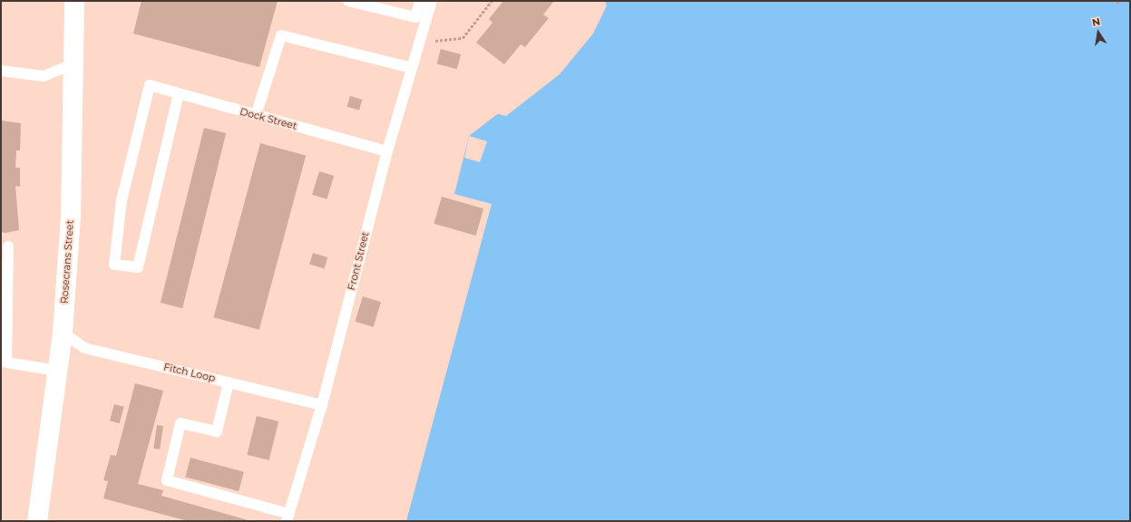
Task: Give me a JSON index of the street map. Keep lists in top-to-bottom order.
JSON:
{
  "streets": {
    "street": ["Rosecrans Street"],
    "lane": ["Dock Street", "Front Street", "Fitch Loop"]
  },
  "crossings": [
    ["Dock Street", "Front Street"],
    ["Front Street", "Fitch Loop"],
    ["Rosecrans Street", "Fitch Loop"]
  ],
  "north": "top"
}
